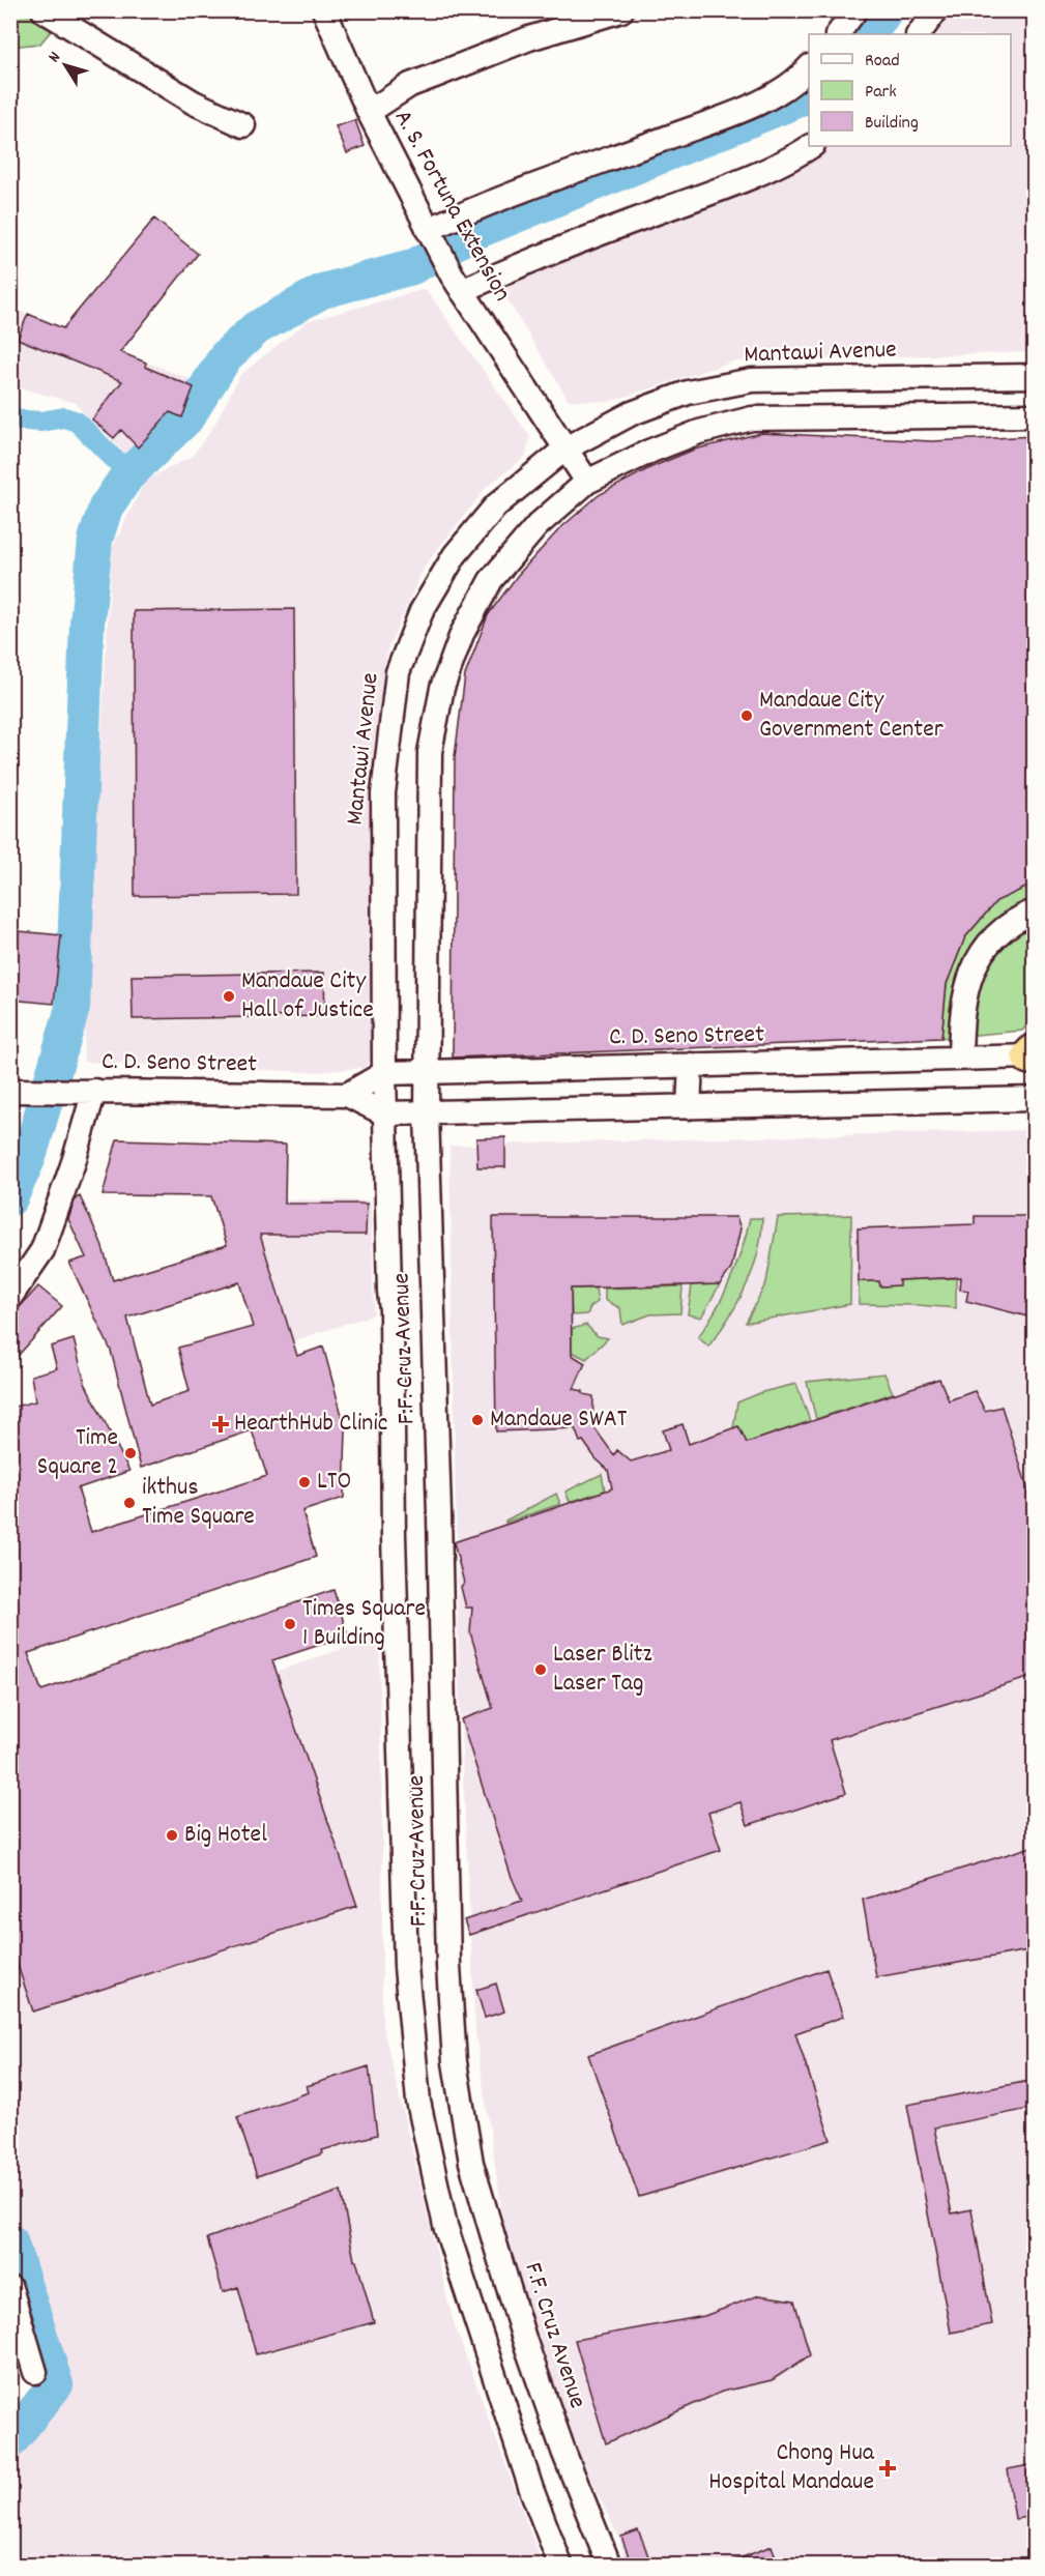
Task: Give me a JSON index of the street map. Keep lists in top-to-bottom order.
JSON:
{
  "streets": {
    "street": [
      "A. S. Fortuna Extension",
      "Mantawi Avenue",
      "C. D. Seno Street",
      "F.F. Cruz Avenue"
    ]
  },
  "crossings": [
    ["A. S. Fortuna Extension", "Mantawi Avenue"],
    ["Mantawi Avenue", "C. D. Seno Street"],
    ["Mantawi Avenue", "F.F. Cruz Avenue"],
    ["C. D. Seno Street", "F.F. Cruz Avenue"]
  ],
  "places": {
    "other": [
      "Mandaue City Government Center",
      "Mandaue City Hall of Justice",
      "Mandaue SWAT",
      "Time Square 2",
      "LTO",
      "ikthus Time Square",
      "Times Square 1 Building",
      "Laser Blitz Laser Tag",
      "Big Hotel"
    ],
    "health": ["HearthHub Clinic", "Chong Hua Hospital Mandaue"]
  },
  "legend": ["Road", "Park", "Building"],
  "north": "top left"
}
